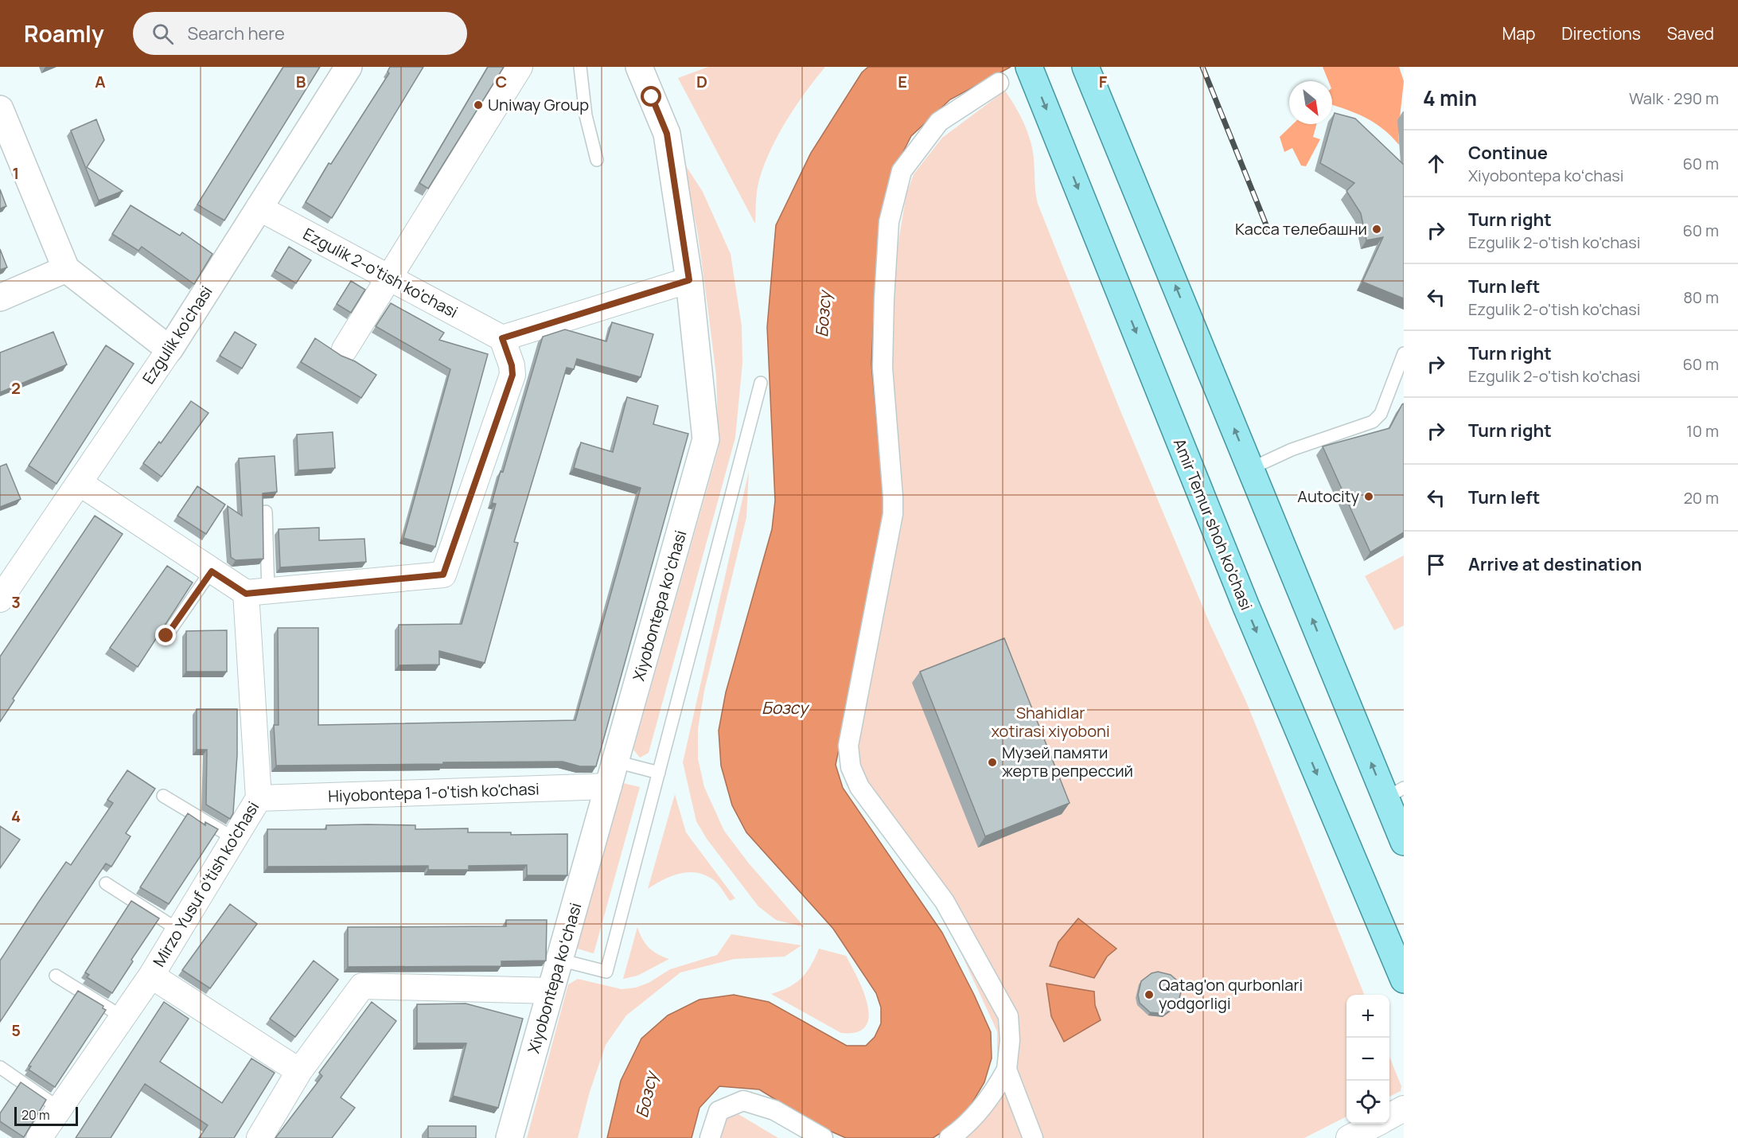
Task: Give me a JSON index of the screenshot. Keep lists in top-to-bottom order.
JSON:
{
  "streets": {
    "main road": ["Amir Temur shoh ko'chasi"],
    "street": [
      "Ezgulik 2-o'tish ko'chasi",
      "Ezgulik ko'chasi",
      "Xiyobontepa koʻchasi",
      "Hiyobontepa 1-o'tish ko'chasi",
      "Mirzo Yusuf o'tish ko'chasi"
    ]
  },
  "crossings": [
    ["Ezgulik 2-o'tish ko'chasi", "Ezgulik ko'chasi"],
    ["Xiyobontepa koʻchasi", "Hiyobontepa 1-o'tish ko'chasi"],
    ["Hiyobontepa 1-o'tish ko'chasi", "Mirzo Yusuf o'tish ko'chasi"]
  ],
  "water": ["Бозсу"],
  "parks": ["Shahidlar xotirasi xiyoboni"],
  "places": [
    "Uniway Group",
    "Касса телебашни",
    "Autocity",
    "Музей памяти жертв репрессий",
    "Qatag'on qurbonlari yodgorligi"
  ],
  "scale_bar": "20 m",
  "north": "bottom right",
  "page": {
    "header": "Roamly",
    "search": "Search here",
    "nav": ["Map", "Directions", "Saved"],
    "heading": ["4 min", "Walk · 290 m"],
    "list": [
      ["Continue", "Xiyobontepa koʻchasi", "60 m"],
      ["Turn right", "Ezgulik 2-o'tish ko'chasi", "60 m"],
      ["Turn left", "Ezgulik 2-o'tish ko'chasi", "80 m"],
      ["Turn right", "Ezgulik 2-o'tish ko'chasi", "60 m"],
      ["Turn right", "10 m"],
      ["Turn left", "20 m"],
      "Arrive at destination"
    ],
    "map_buttons": ["+", "−"],
    "scale": "20 m"
  },
  "grid": {
    "columns": [
      "A",
      "B",
      "C",
      "D",
      "E",
      "F"
    ],
    "rows": [
      "1",
      "2",
      "3",
      "4",
      "5"
    ]
  }
}
